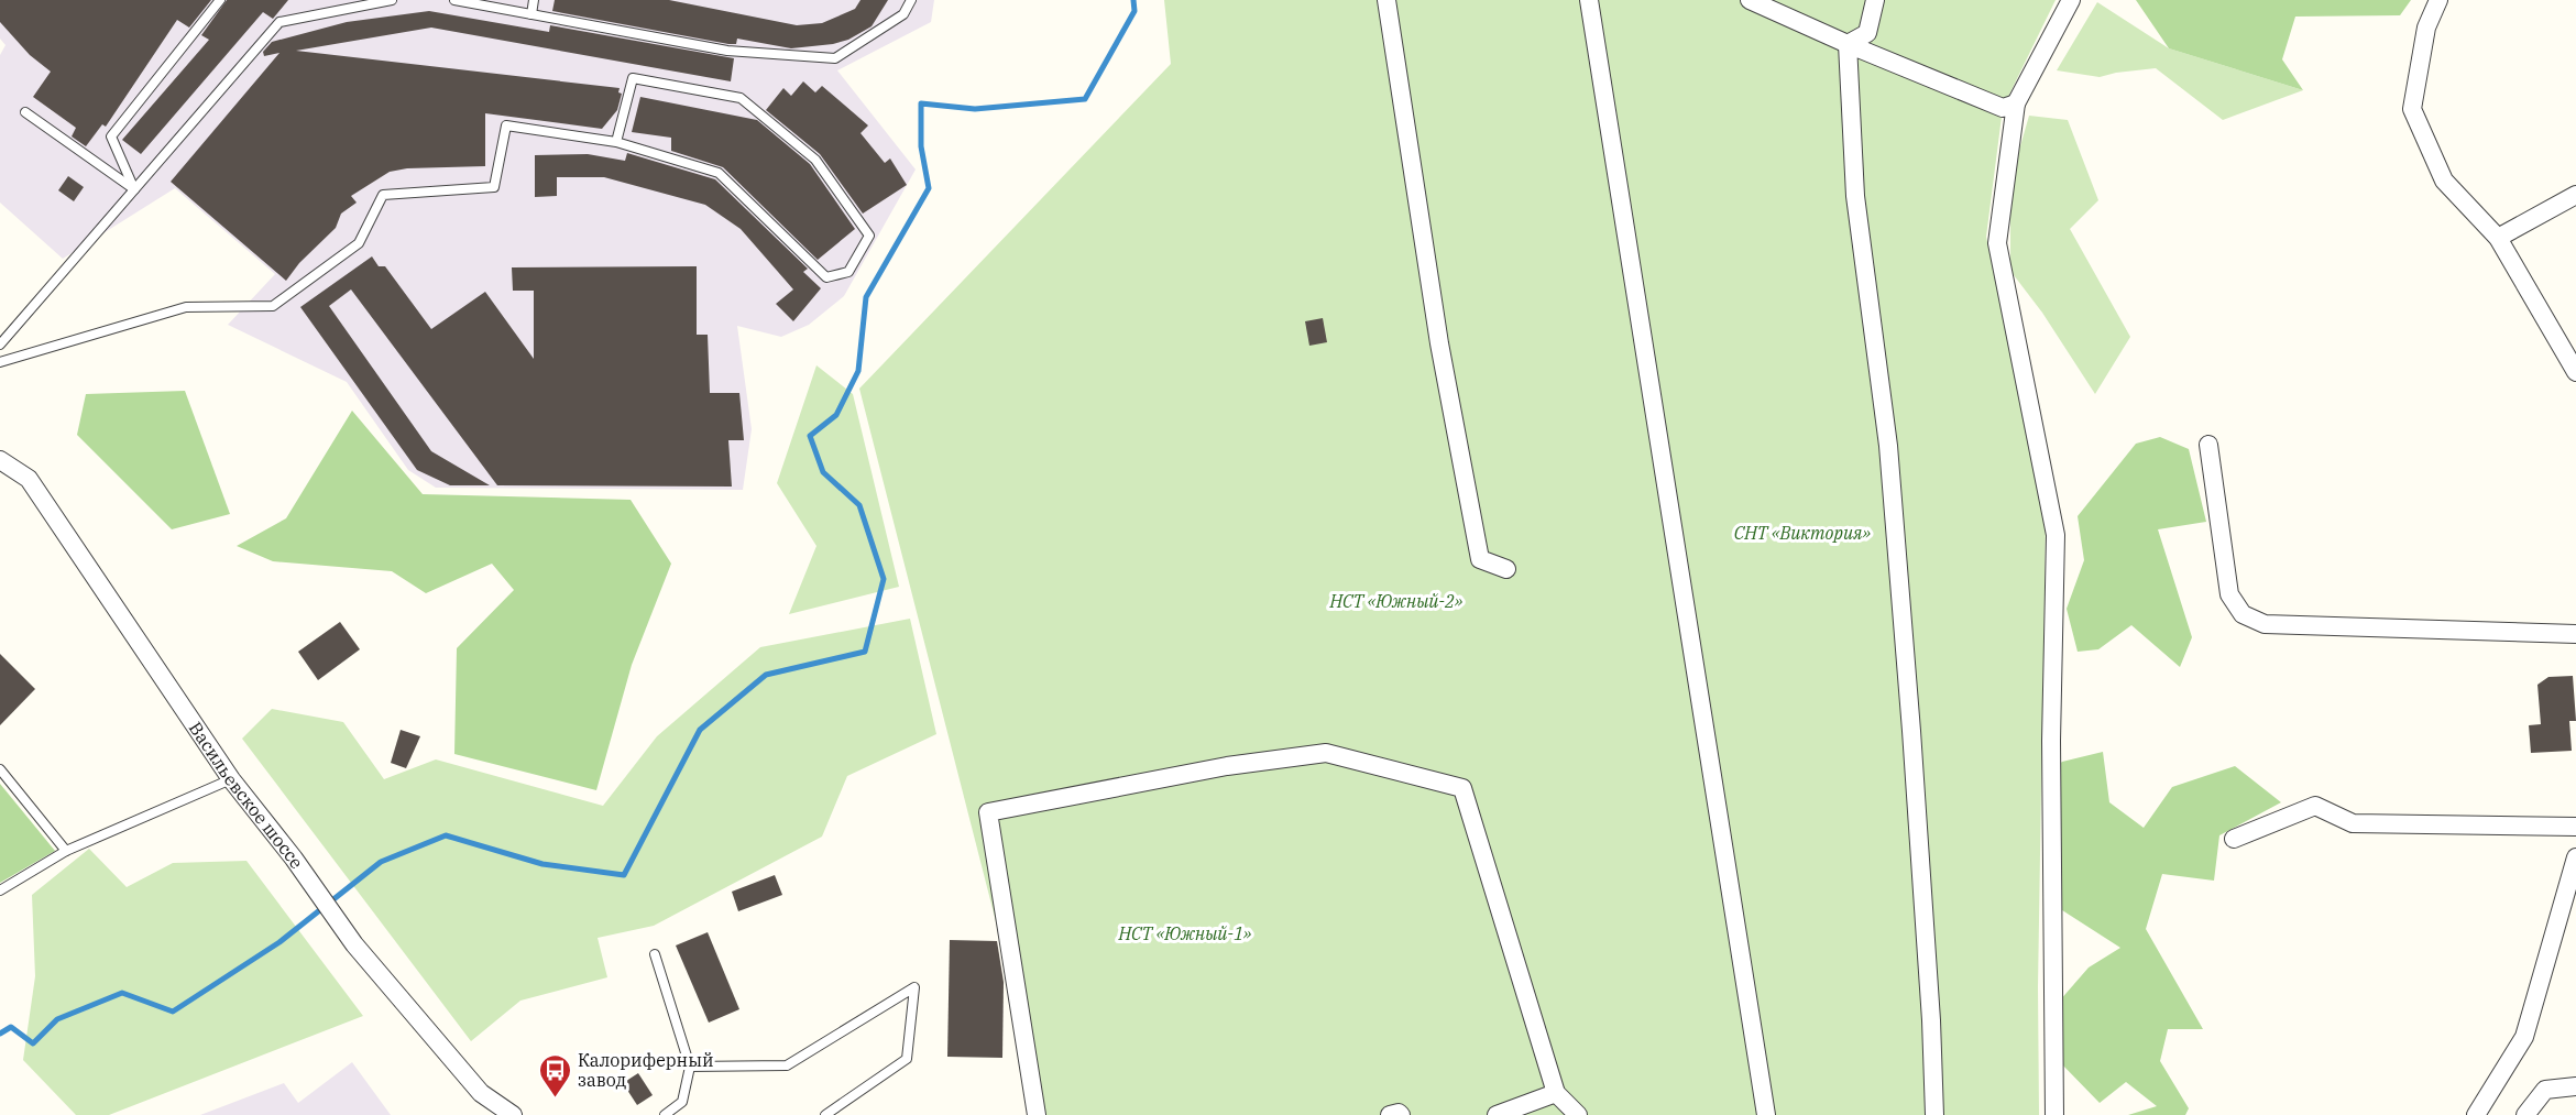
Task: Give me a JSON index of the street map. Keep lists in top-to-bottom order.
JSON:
{
  "streets": {
    "street": ["Васильевское шоссе"]
  },
  "parks": ["СНТ «Виктория»", "НСТ «Южный-2»", "НСТ «Южный-1»"],
  "places": {
    "bus stop": ["Калориферный завод"]
  }
}
